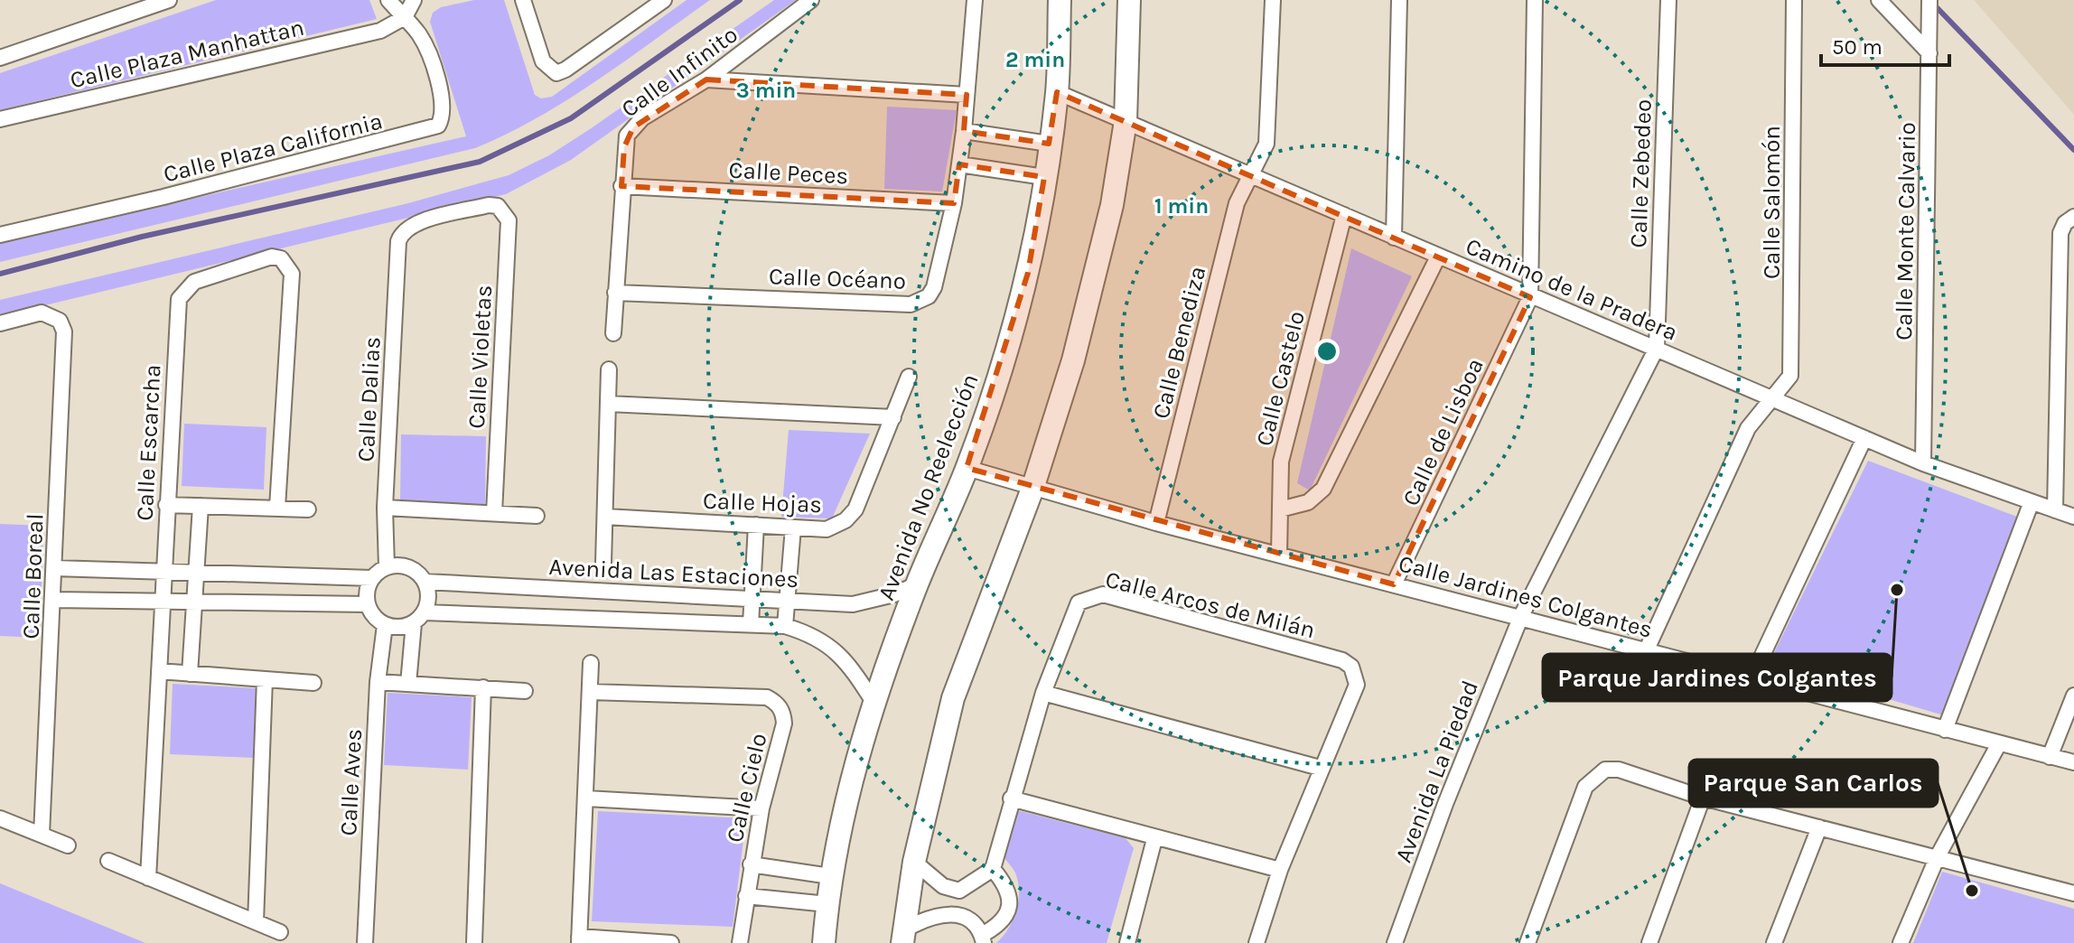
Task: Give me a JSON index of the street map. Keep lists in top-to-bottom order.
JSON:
{
  "streets": {
    "main road": ["Avenida No Reelección"],
    "street": [
      "Calle Plaza Manhattan",
      "Calle Infinito",
      "Calle Plaza California",
      "Calle Peces",
      "Calle Zebedeo",
      "Calle Salomón",
      "Calle Monte Calvario",
      "Calle Océano",
      "Camino de la Pradera",
      "Calle Benediza",
      "Calle Violetas",
      "Calle Castelo",
      "Calle Dalias",
      "Calle de Lisboa",
      "Calle Escarcha",
      "Calle Hojas",
      "Avenida Las Estaciones",
      "Calle Boreal",
      "Calle Jardines Colgantes",
      "Calle Arcos de Milán",
      "Avenida La Piedad",
      "Calle Aves",
      "Calle Cielo"
    ]
  },
  "crossings": [
    ["Calle Plaza Manhattan", "Calle Plaza California"],
    ["Calle Infinito", "Calle Peces"],
    ["Calle Infinito", "Calle Océano"],
    ["Calle Peces", "Calle Océano"],
    ["Calle Zebedeo", "Camino de la Pradera"],
    ["Calle Zebedeo", "Avenida La Piedad"],
    ["Calle Salomón", "Camino de la Pradera"],
    ["Calle Salomón", "Calle Jardines Colgantes"],
    ["Calle Monte Calvario", "Camino de la Pradera"],
    ["Camino de la Pradera", "Calle Benediza"],
    ["Camino de la Pradera", "Calle Castelo"],
    ["Camino de la Pradera", "Calle de Lisboa"],
    ["Camino de la Pradera", "Avenida No Reelección"],
    ["Camino de la Pradera", "Avenida La Piedad"],
    ["Calle Benediza", "Calle Jardines Colgantes"],
    ["Calle Violetas", "Calle Dalias"],
    ["Calle Castelo", "Calle Jardines Colgantes"],
    ["Calle Dalias", "Avenida Las Estaciones"],
    ["Calle Dalias", "Calle Aves"],
    ["Calle de Lisboa", "Calle Jardines Colgantes"],
    ["Avenida No Reelección", "Avenida Las Estaciones"],
    ["Avenida No Reelección", "Calle Jardines Colgantes"],
    ["Avenida Las Estaciones", "Calle Aves"],
    ["Calle Jardines Colgantes", "Avenida La Piedad"]
  ],
  "places": ["Parque Jardines Colgantes", "Parque San Carlos"],
  "scale_bar": "50 m",
  "rings": ["2 min", "3 min", "1 min"]
}
